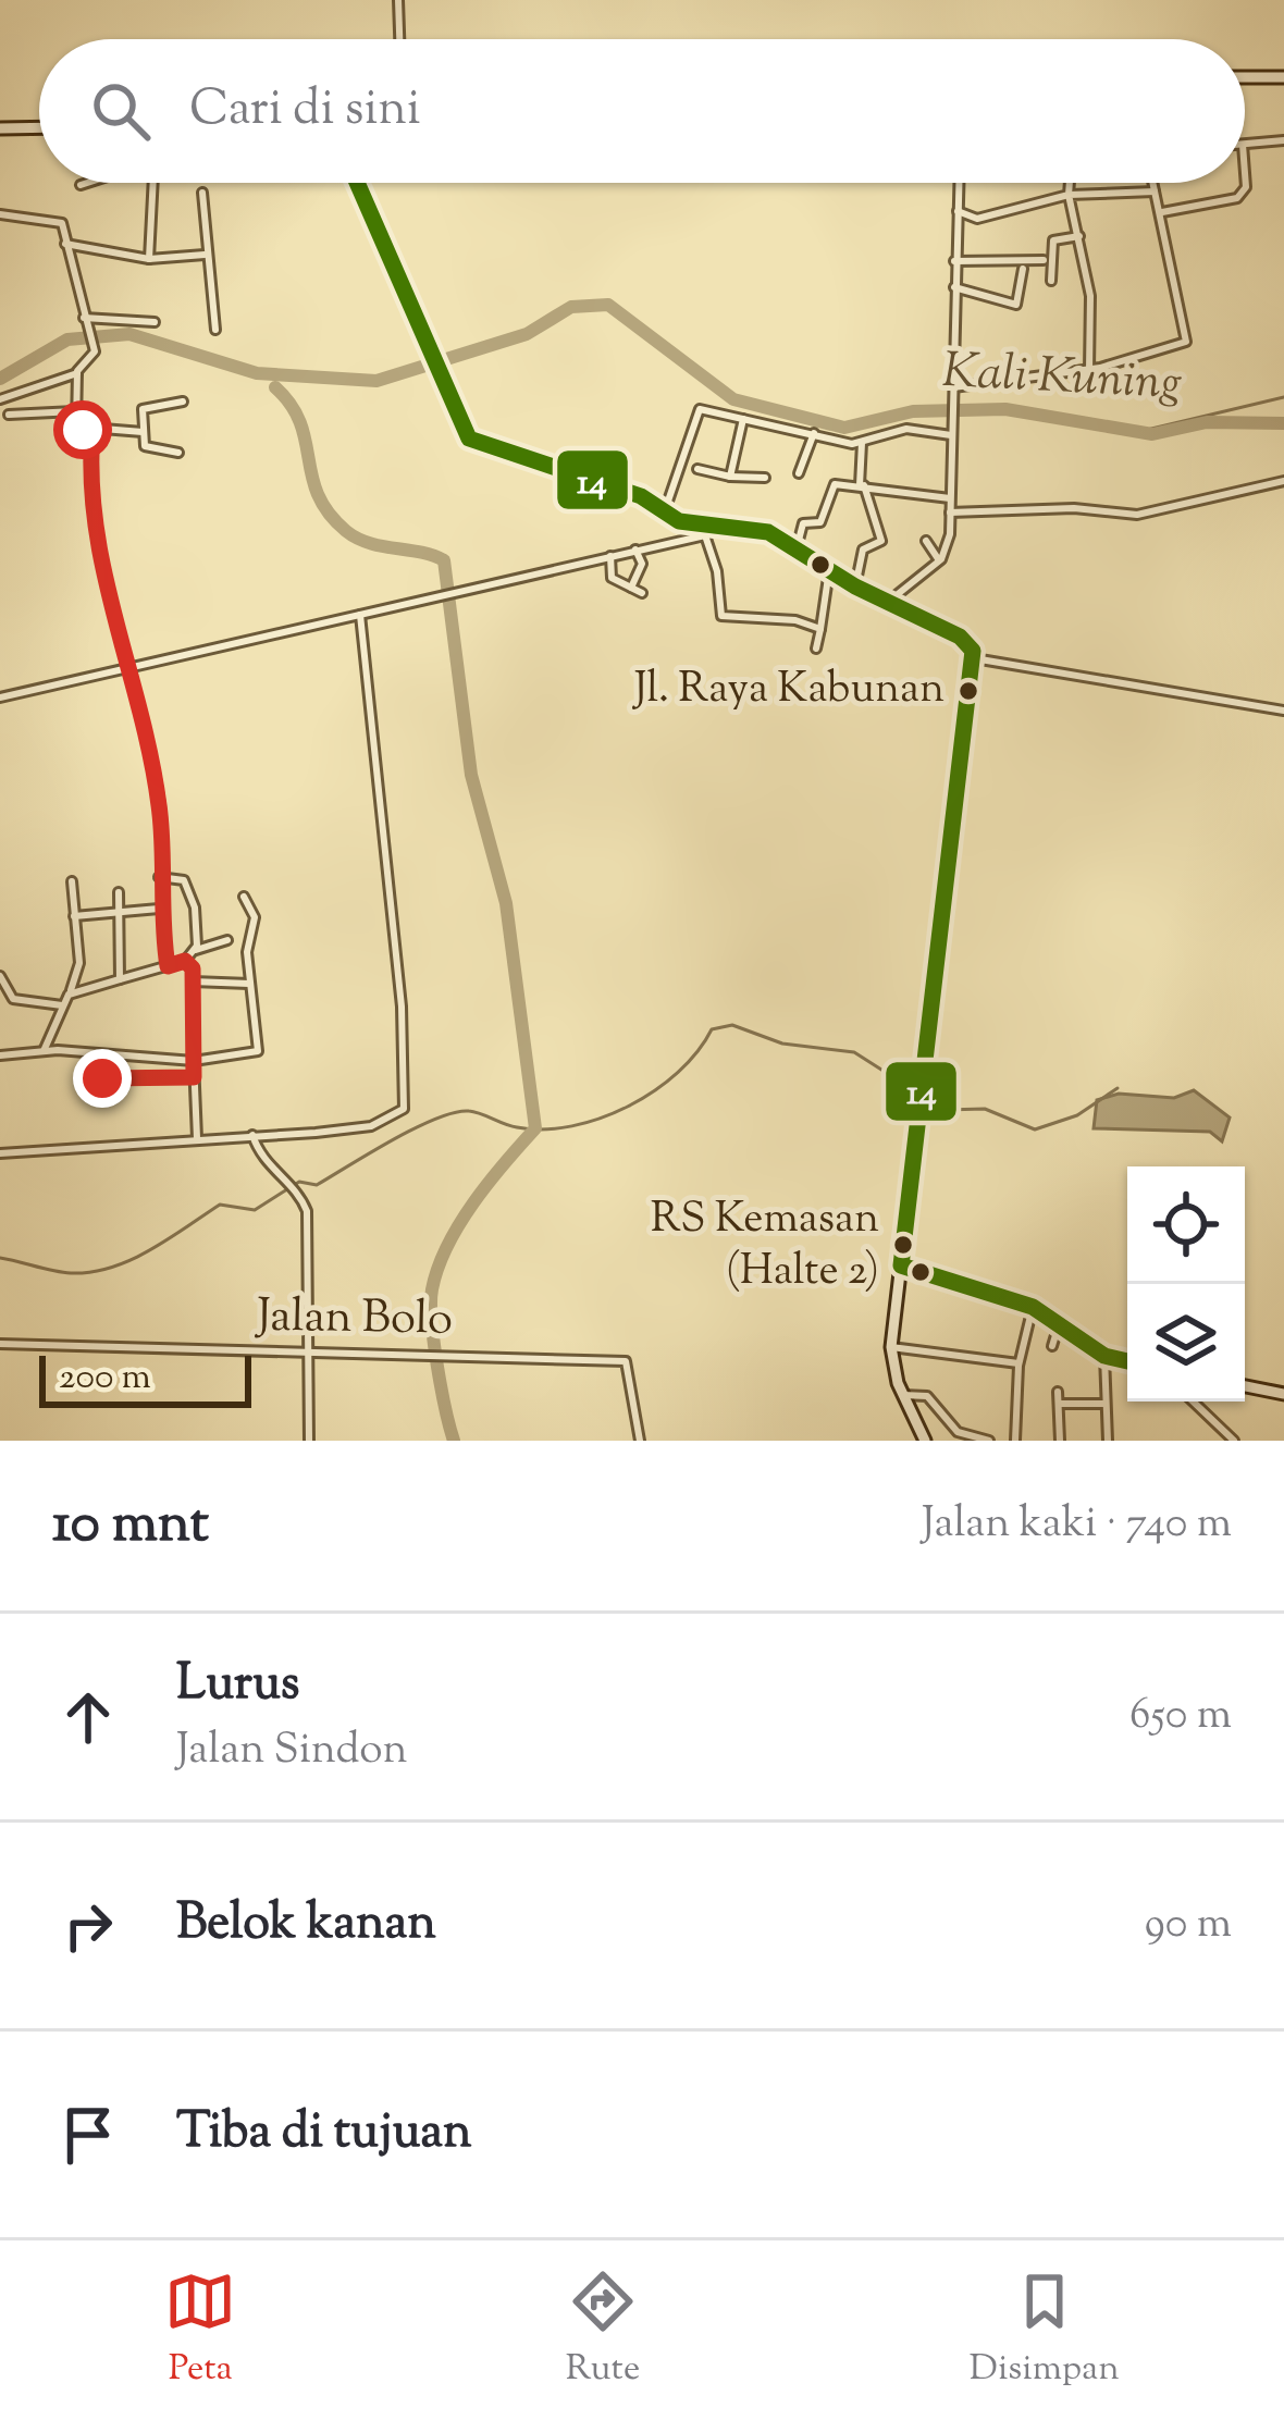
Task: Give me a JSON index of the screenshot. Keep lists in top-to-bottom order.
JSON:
{
  "streets": {
    "street": ["Jalan Bolo"]
  },
  "water": ["Kali Kuning"],
  "places": ["Jl. Raya Kabunan", "RS Kemasan (Halte 2)"],
  "lines": ["transit line 14"],
  "scale_bar": "200 m",
  "page": {
    "search": "Cari di sini",
    "scale": "200 m",
    "heading": ["10 mnt", "Jalan kaki · 740 m"],
    "list": [
      ["Lurus", "Jalan Sindon", "650 m"],
      ["Belok kanan", "90 m"],
      "Tiba di tujuan"
    ],
    "nav": ["Peta", "Rute", "Disimpan"]
  }
}
